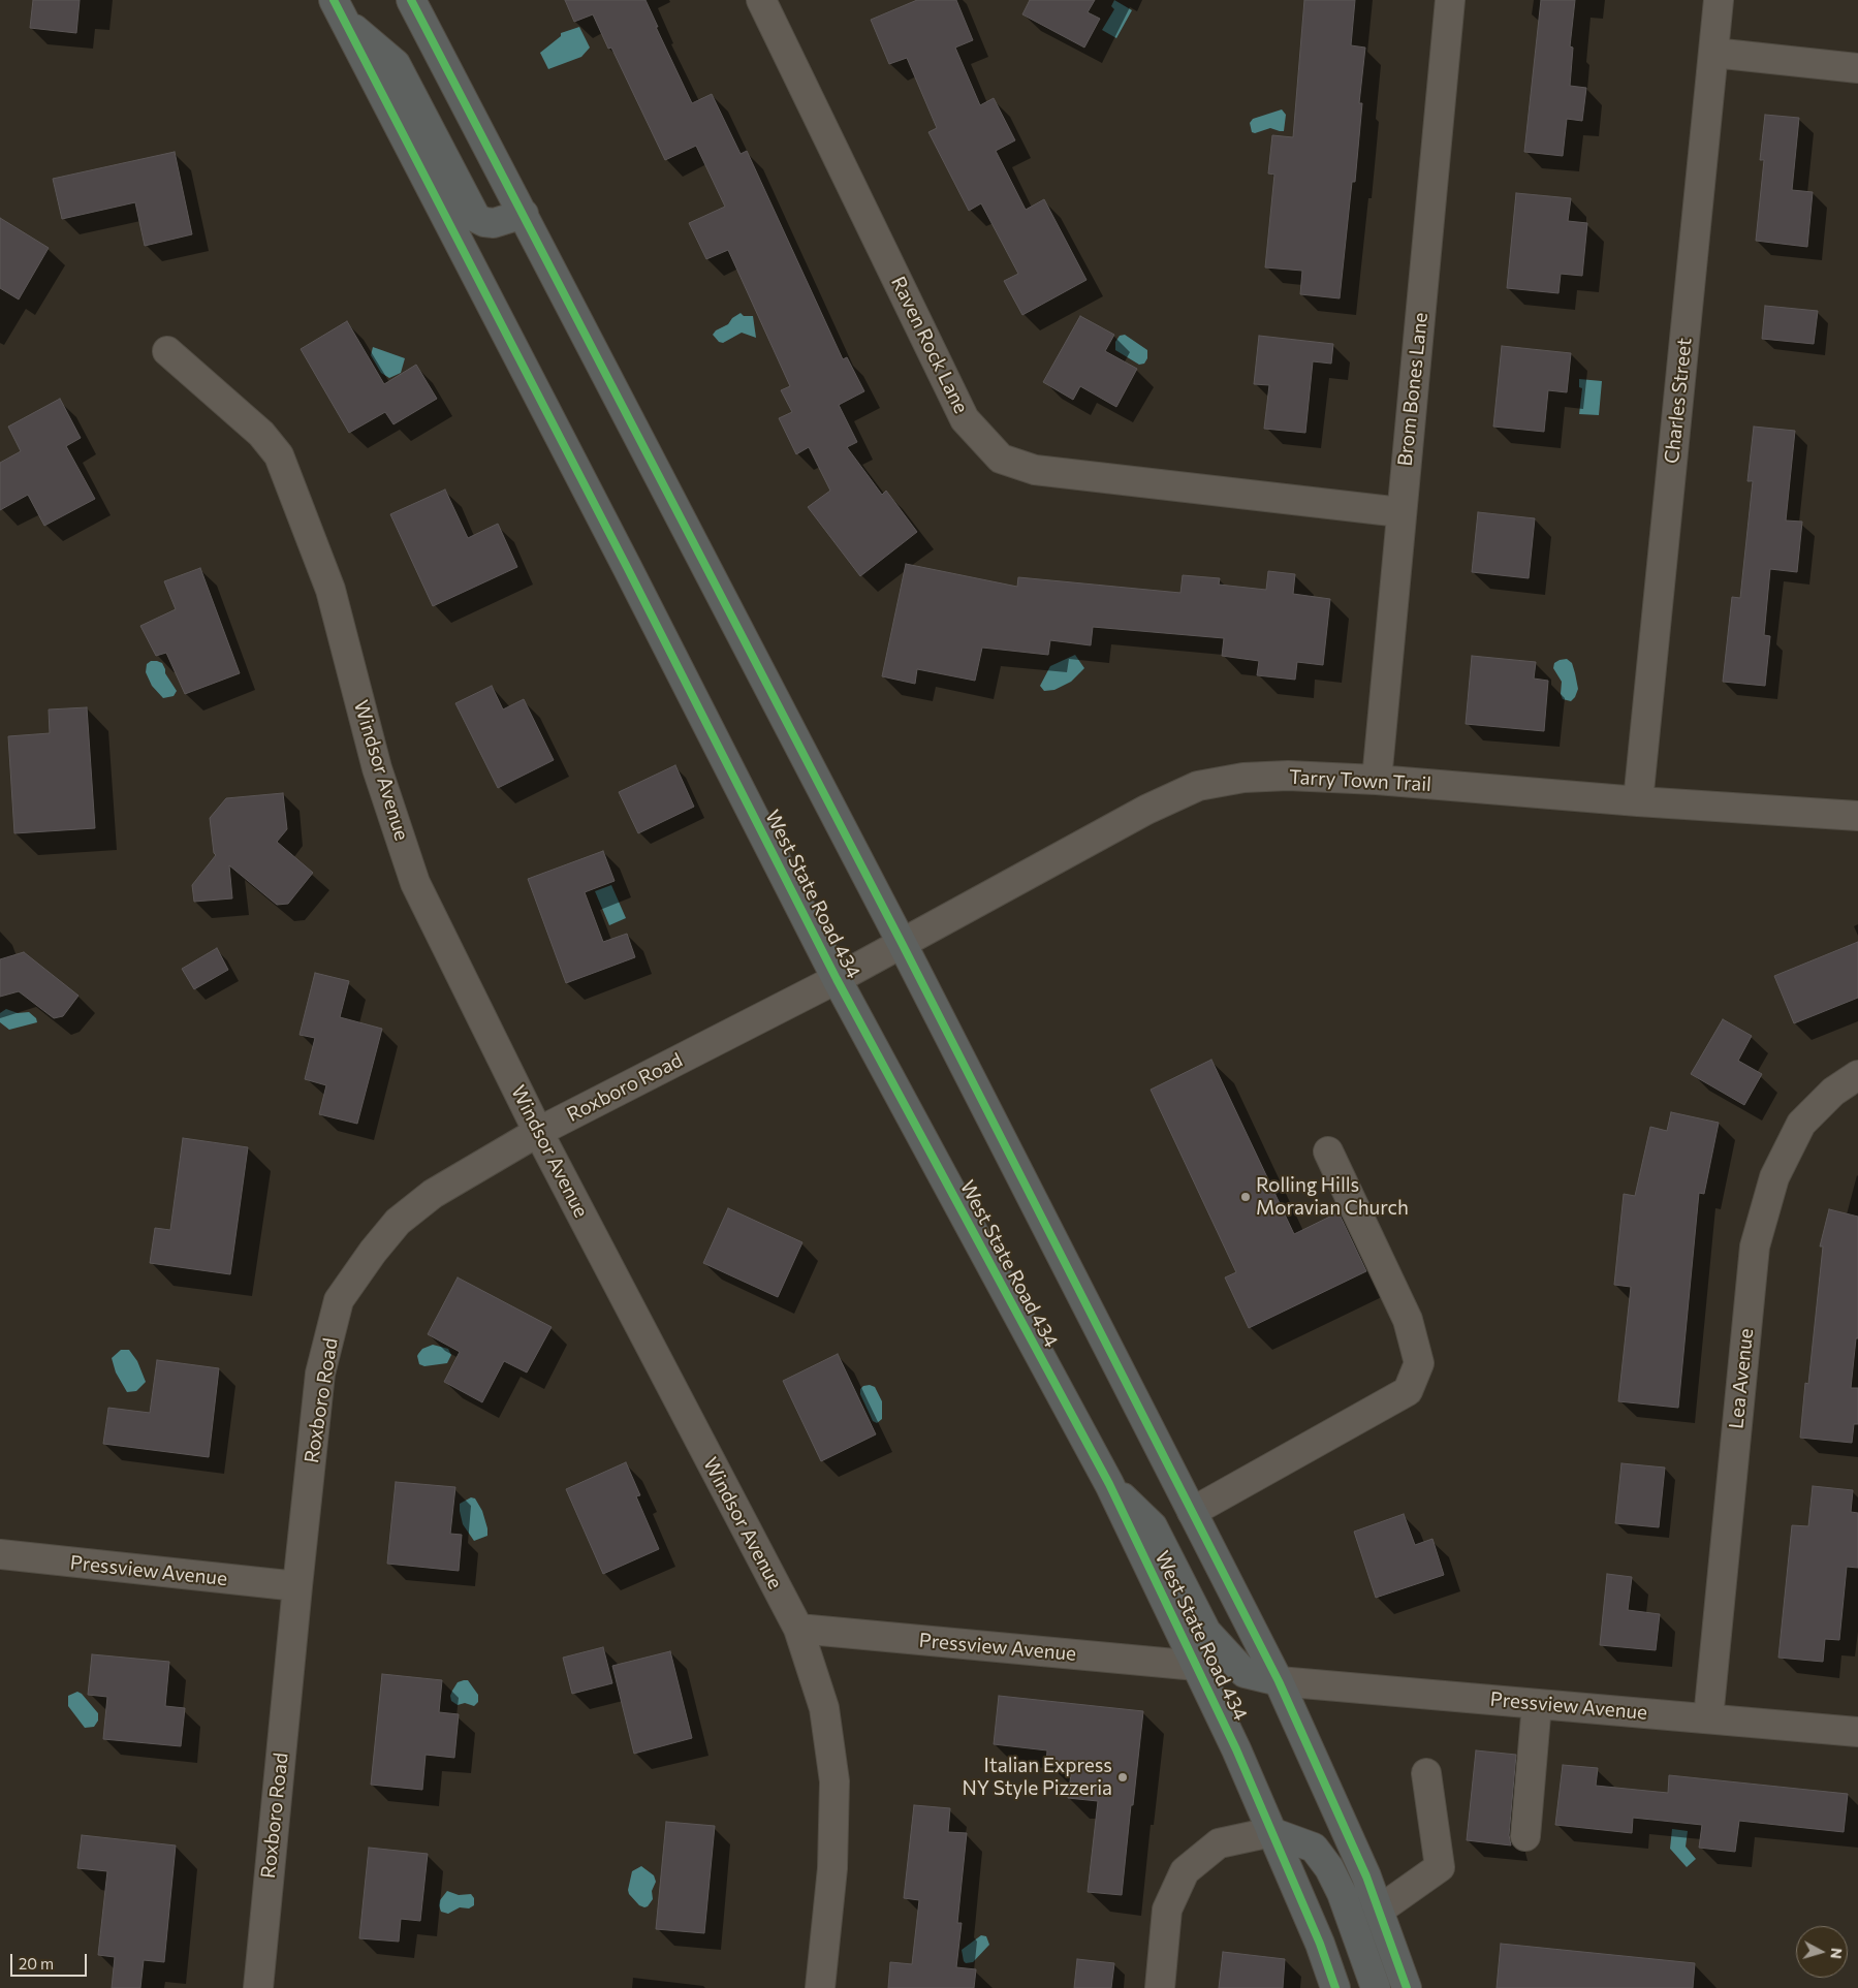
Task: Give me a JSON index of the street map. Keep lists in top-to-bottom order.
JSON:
{
  "streets": {
    "main road": ["West State Road 434"],
    "street": [
      "Raven Rock Lane",
      "Brom Bones Lane",
      "Charles Street",
      "Windsor Avenue",
      "Tarry Town Trail",
      "Roxboro Road",
      "Lea Avenue",
      "Pressview Avenue"
    ]
  },
  "crossings": [
    ["Raven Rock Lane", "Brom Bones Lane"],
    ["Brom Bones Lane", "Tarry Town Trail"],
    ["Charles Street", "Tarry Town Trail"],
    ["Windsor Avenue", "Roxboro Road"],
    ["Windsor Avenue", "Pressview Avenue"],
    ["Tarry Town Trail", "Roxboro Road"],
    ["West State Road 434", "Roxboro Road"],
    ["West State Road 434", "Pressview Avenue"],
    ["Roxboro Road", "Pressview Avenue"],
    ["Lea Avenue", "Pressview Avenue"]
  ],
  "places": ["Rolling Hills Moravian Church", "Italian Express NY Style Pizzeria"],
  "scale_bar": "20 m",
  "north": "right"
}
